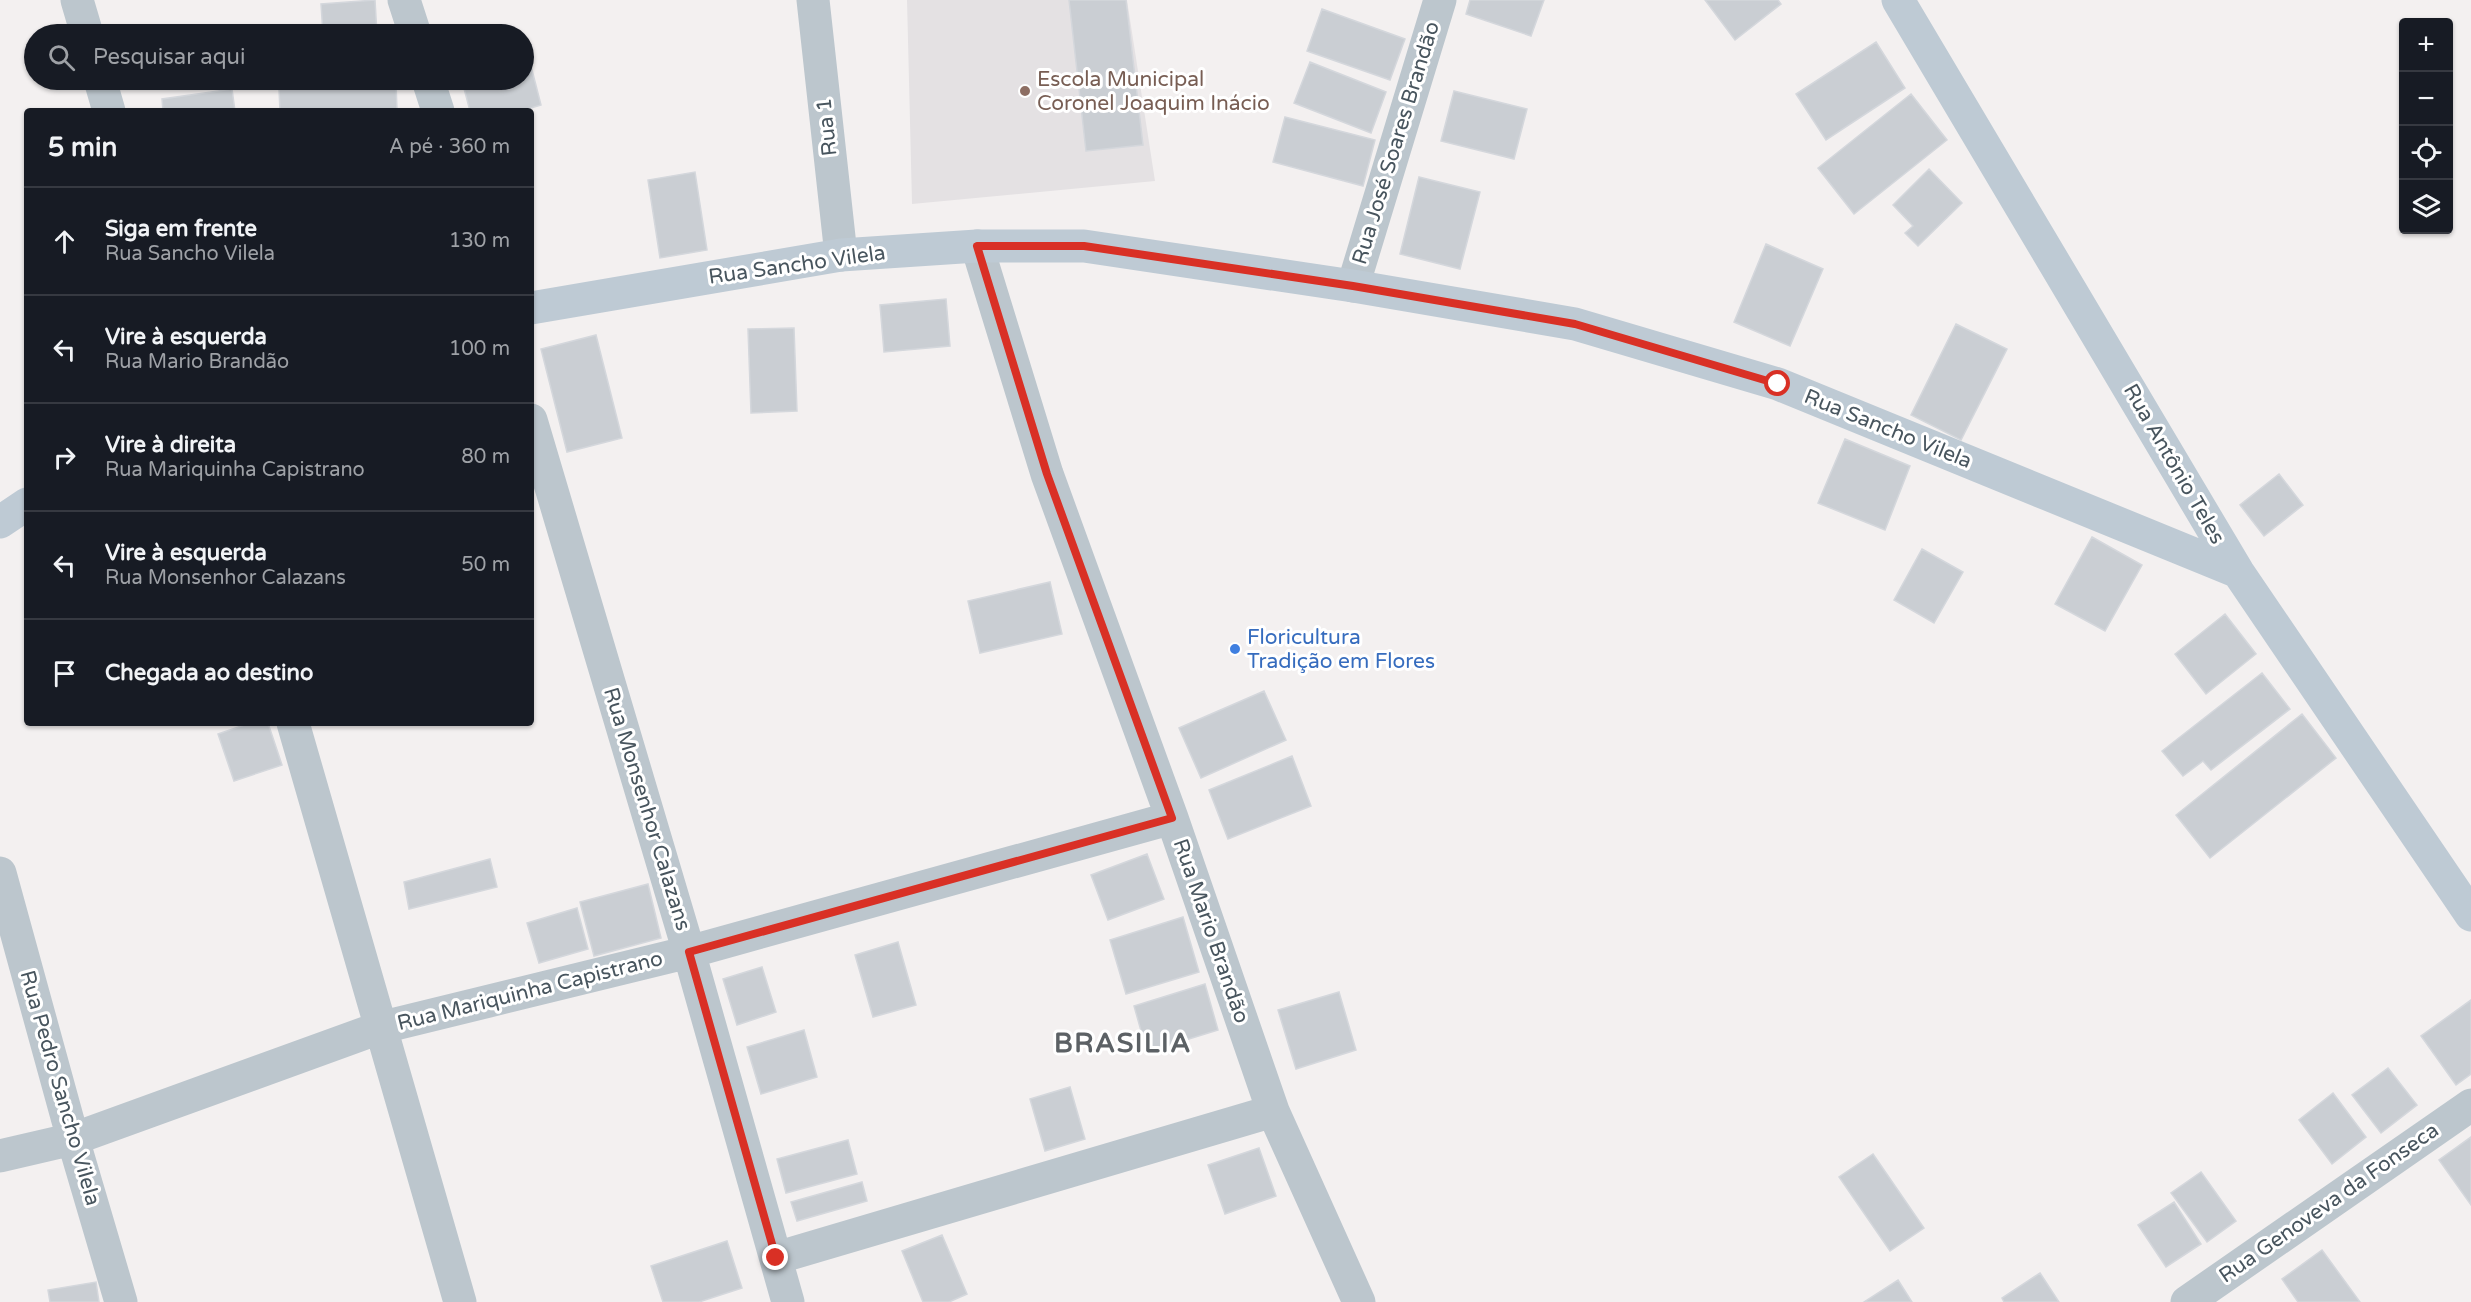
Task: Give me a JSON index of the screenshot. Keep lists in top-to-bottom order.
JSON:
{
  "streets": {
    "main road": ["Rua Sancho Vilela", "Rua Antônio Teles"],
    "street": [
      "Rua 1",
      "Rua José Soares Brandão",
      "Rua Monsenhor Calazans",
      "Rua Mario Brandão",
      "Rua Mariquinha Capistrano",
      "Rua Pedro Sancho Vilela",
      "Rua Genoveva da Fonseca"
    ]
  },
  "crossings": [
    ["Rua 1", "Rua Sancho Vilela"],
    ["Rua José Soares Brandão", "Rua Sancho Vilela"],
    ["Rua Sancho Vilela", "Rua Antônio Teles"],
    ["Rua Sancho Vilela", "Rua Mario Brandão"],
    ["Rua Monsenhor Calazans", "Rua Mariquinha Capistrano"],
    ["Rua Mario Brandão", "Rua Mariquinha Capistrano"],
    ["Rua Mariquinha Capistrano", "Rua Pedro Sancho Vilela"]
  ],
  "districts": ["BRASILIA"],
  "places": ["Escola Municipal Coronel Joaquim Inácio", "Floricultura Tradição em Flores"],
  "page": {
    "map_buttons": ["+", "−"],
    "search": "Pesquisar aqui",
    "heading": ["5 min", "A pé · 360 m"],
    "list": [
      ["Siga em frente", "Rua Sancho Vilela", "130 m"],
      ["Vire à esquerda", "Rua Mario Brandão", "100 m"],
      ["Vire à direita", "Rua Mariquinha Capistrano", "80 m"],
      ["Vire à esquerda", "Rua Monsenhor Calazans", "50 m"],
      "Chegada ao destino"
    ]
  }
}
